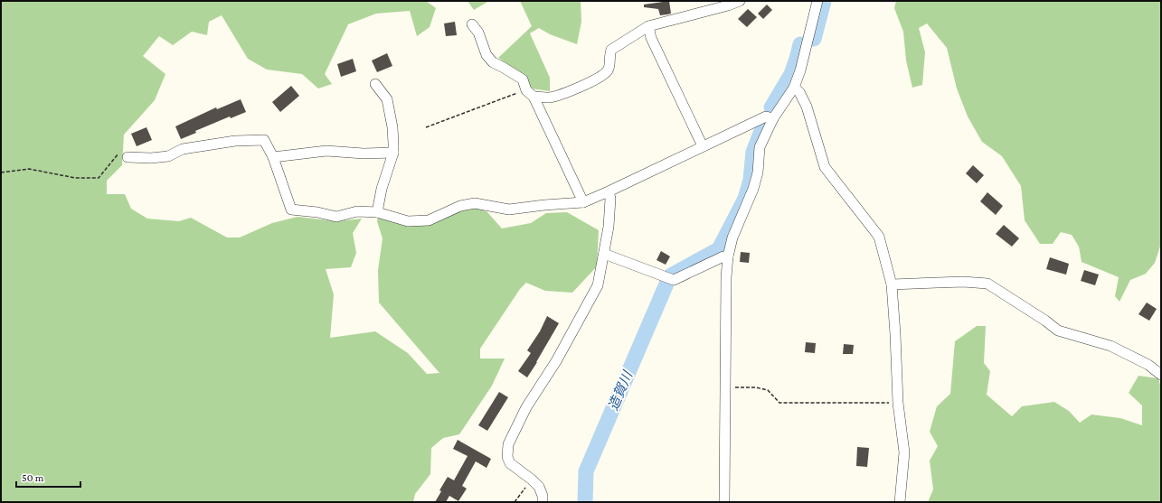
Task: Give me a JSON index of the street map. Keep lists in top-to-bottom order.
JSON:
{
  "water": ["造賀川"],
  "scale_bar": "50 m"
}
